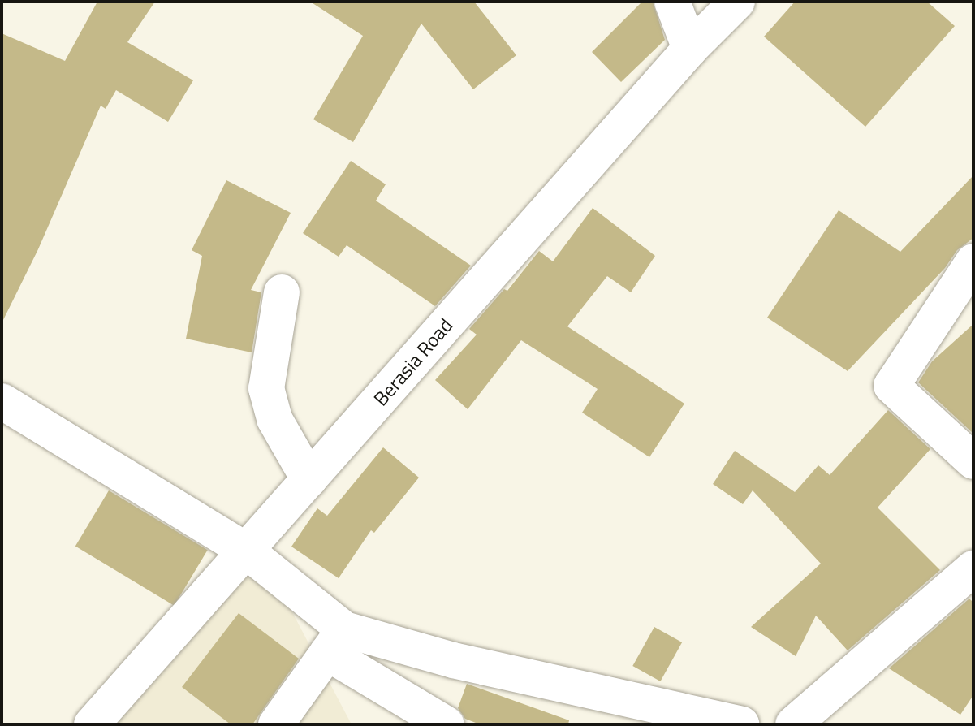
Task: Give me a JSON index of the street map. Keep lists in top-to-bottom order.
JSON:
{
  "streets": {
    "street": ["Berasia Road"]
  }
}
